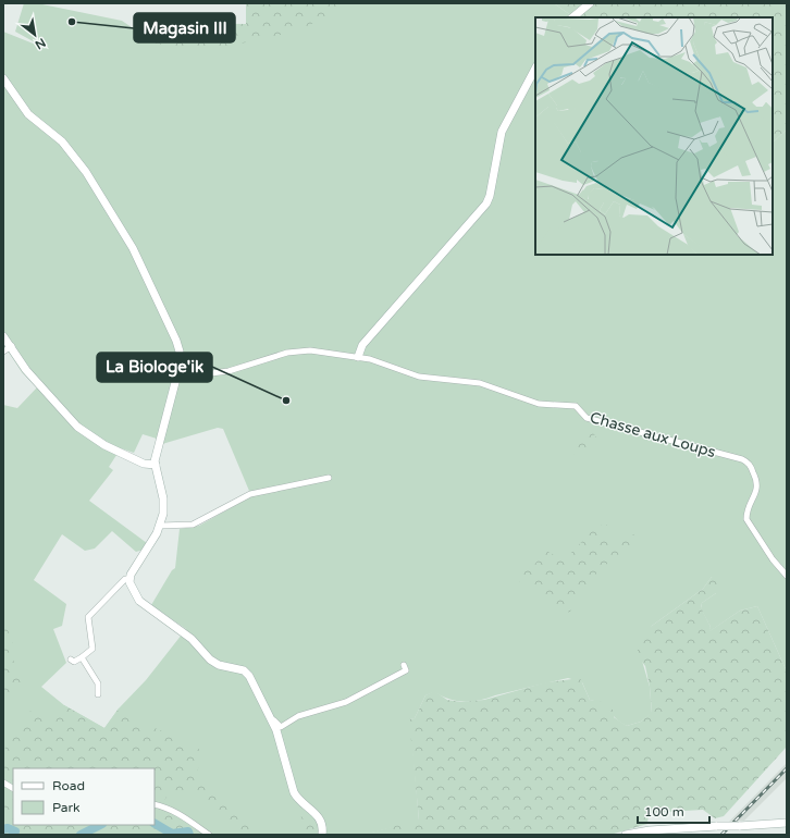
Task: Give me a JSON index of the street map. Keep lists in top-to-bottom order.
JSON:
{
  "streets": {
    "street": ["Chasse aux Loups"]
  },
  "places": ["Magasin III", "La Biologe'ik"],
  "legend": ["Road", "Park"],
  "scale_bar": "100 m",
  "north": "bottom right"
}
